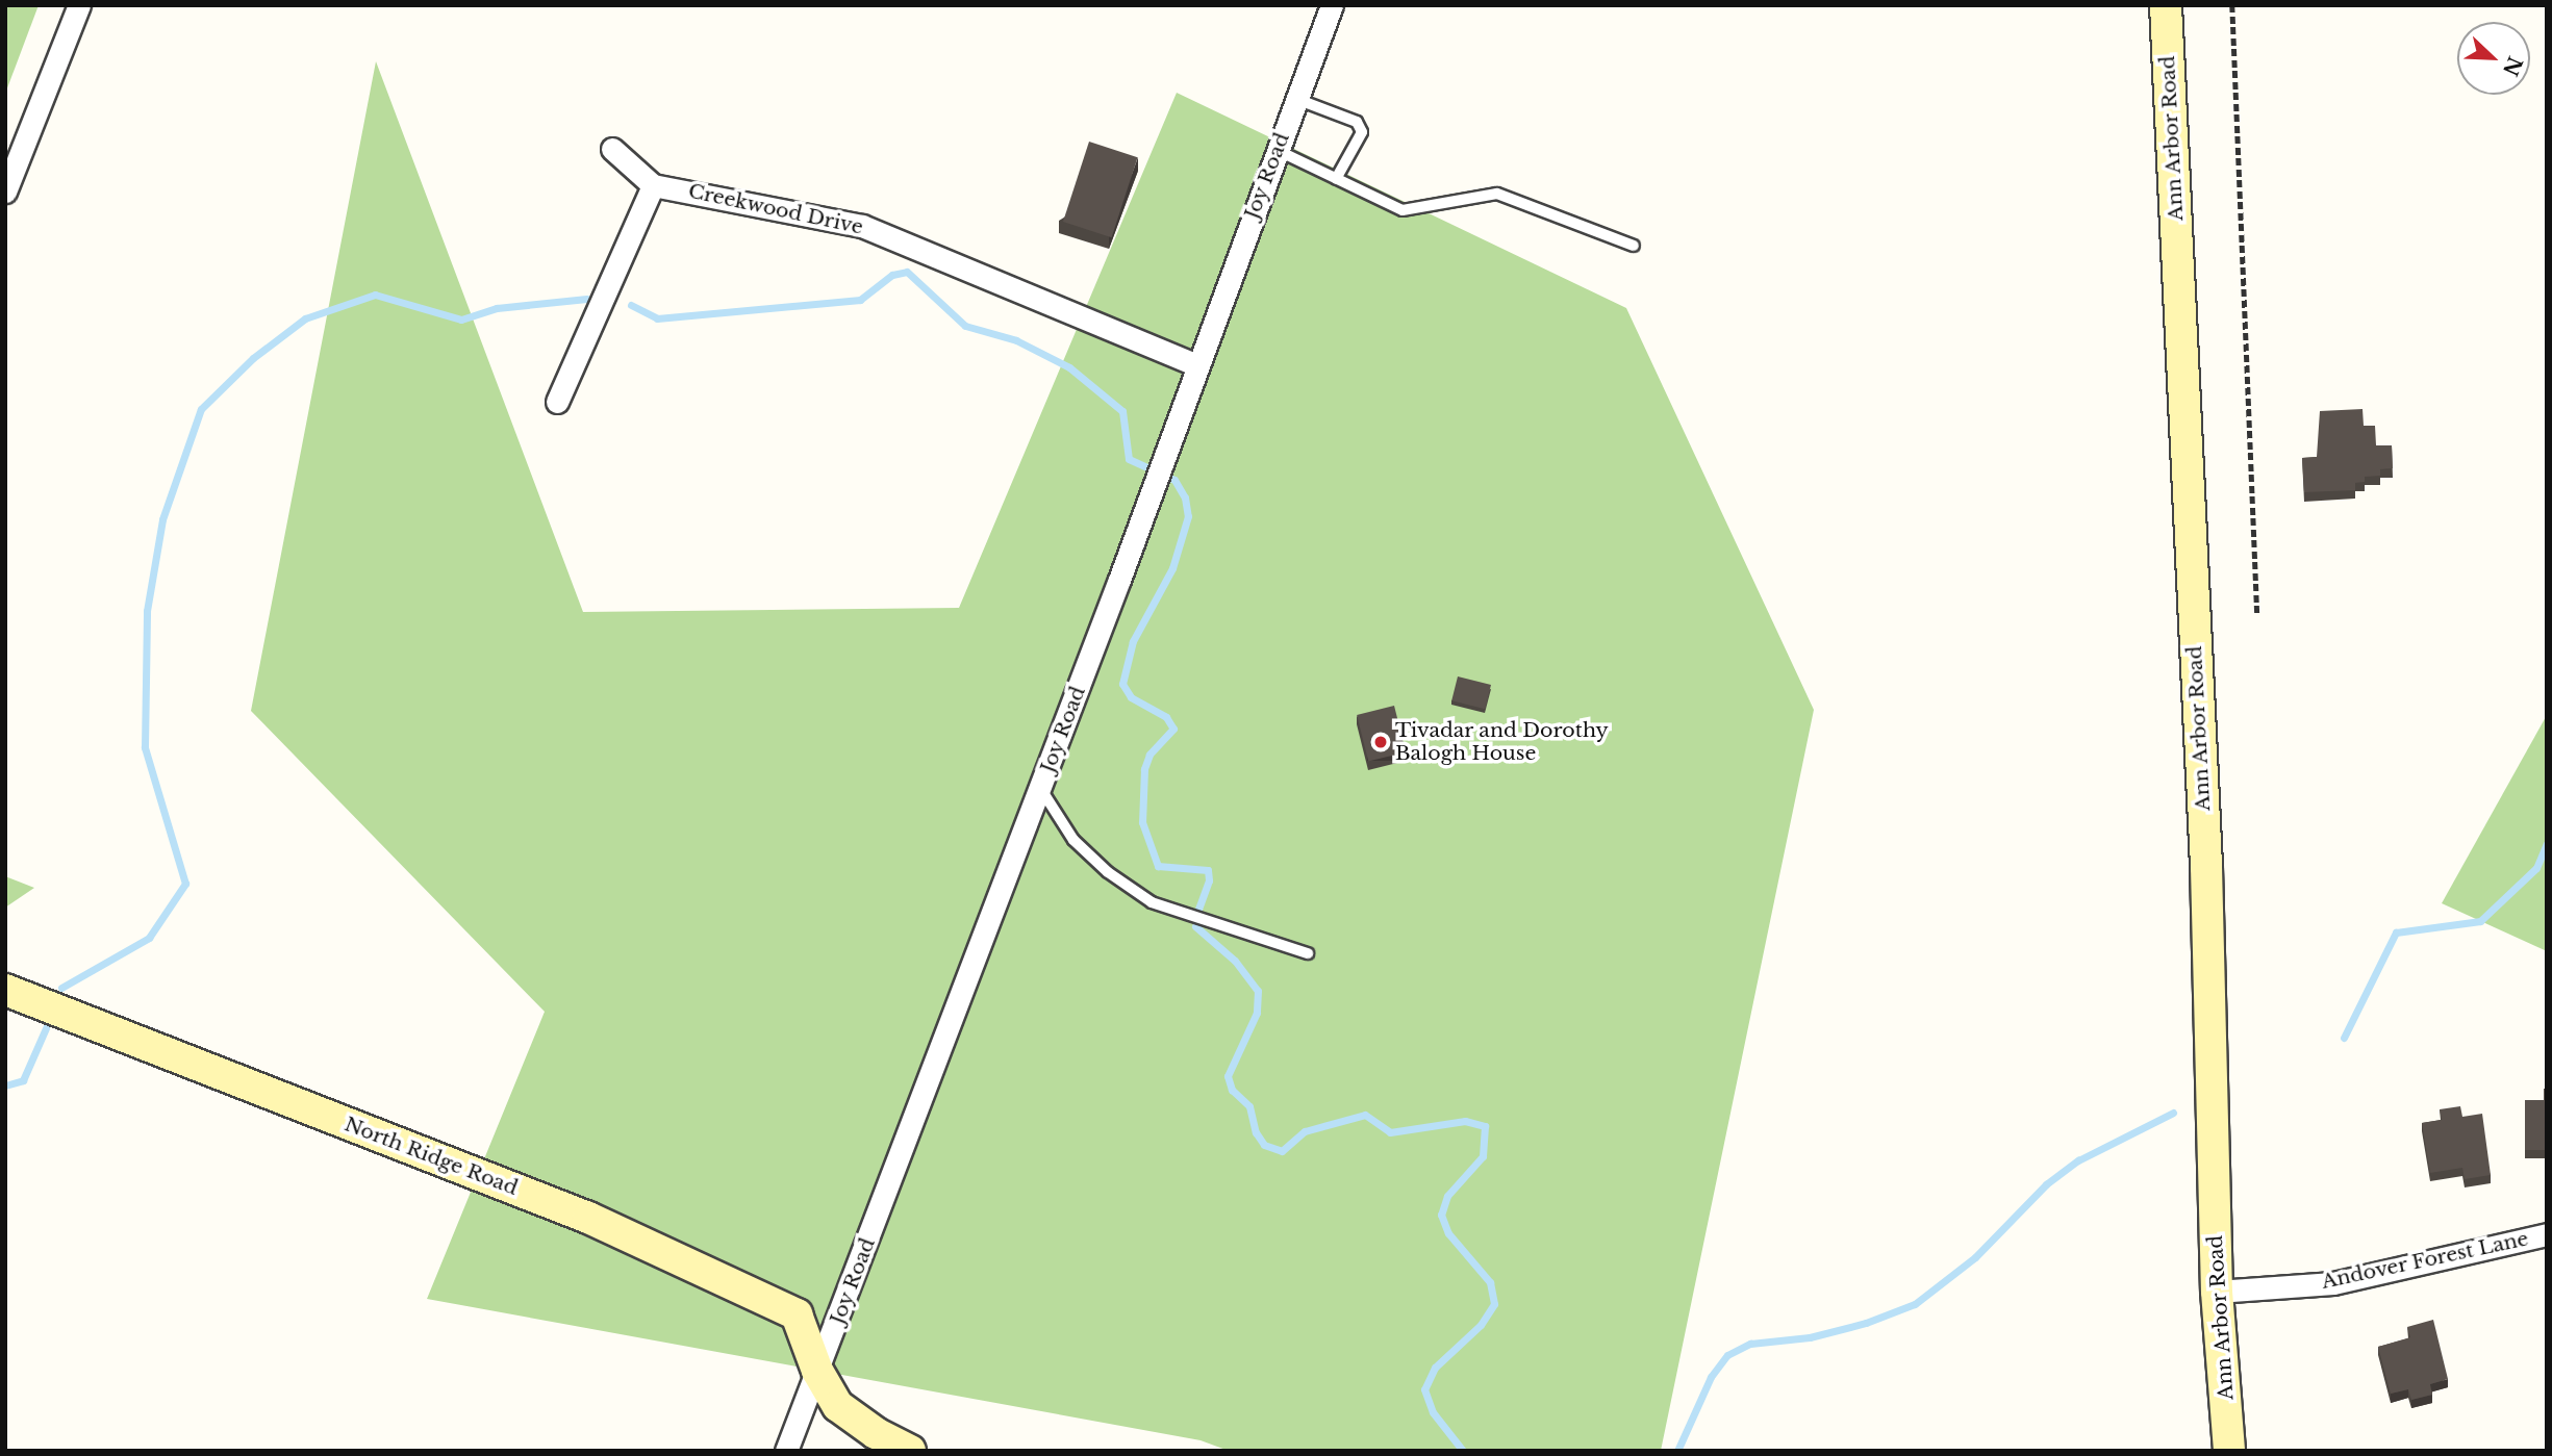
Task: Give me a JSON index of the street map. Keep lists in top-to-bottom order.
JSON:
{
  "streets": {
    "main road": ["Ann Arbor Road", "North Ridge Road"],
    "street": ["Joy Road", "Creekwood Drive", "Andover Forest Lane"]
  },
  "crossings": [
    ["Ann Arbor Road", "Andover Forest Lane"],
    ["Joy Road", "Creekwood Drive"],
    ["Joy Road", "North Ridge Road"]
  ],
  "places": ["Tivadar and Dorothy Balogh House"],
  "north": "bottom right"
}
